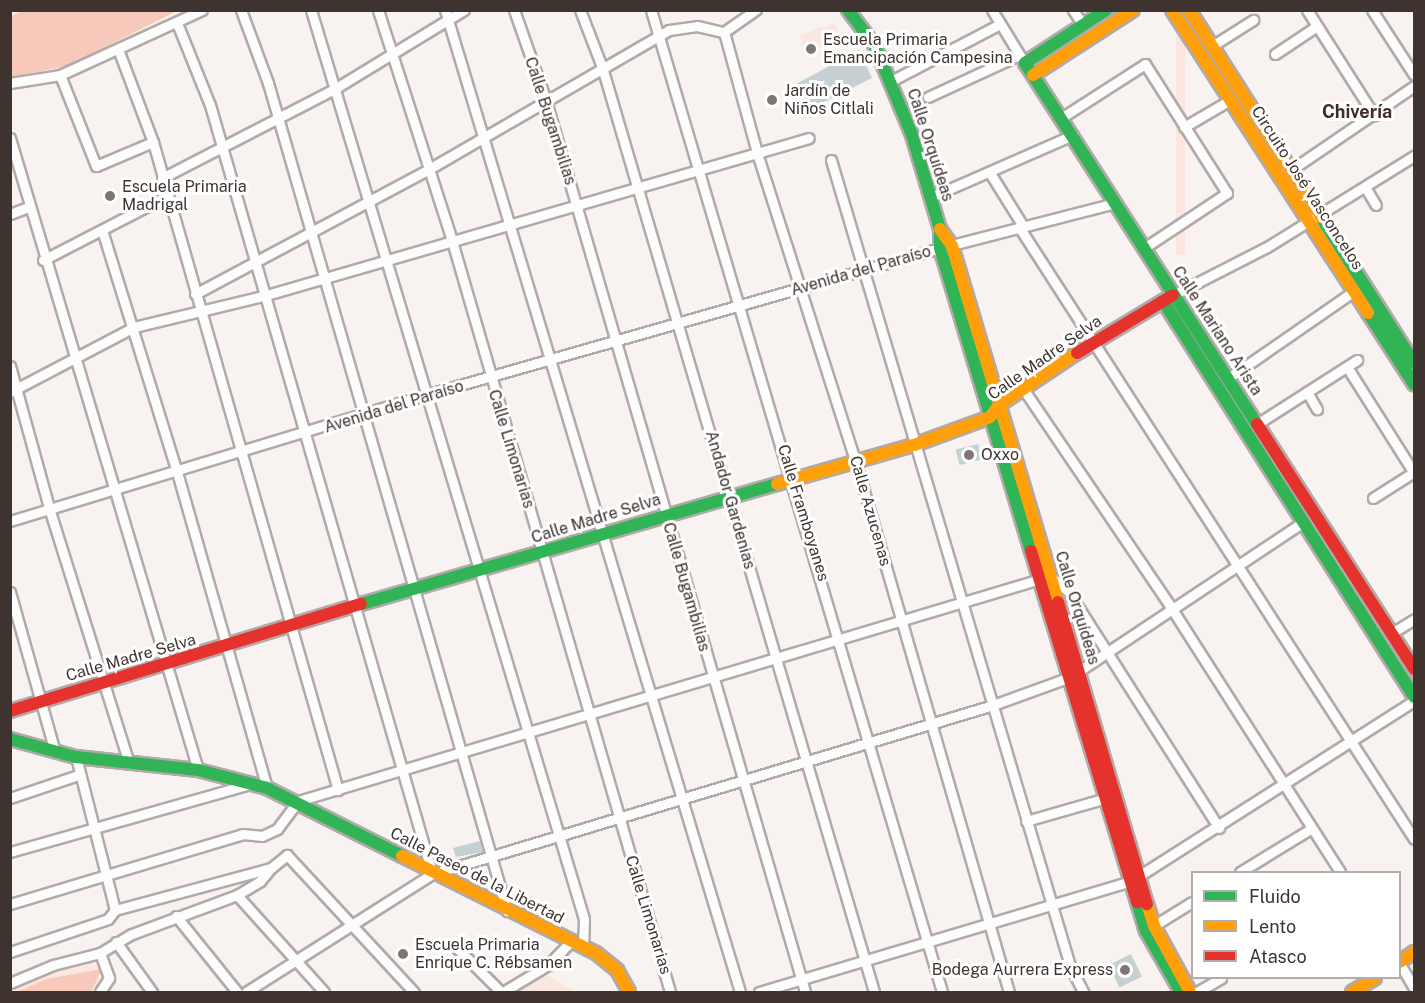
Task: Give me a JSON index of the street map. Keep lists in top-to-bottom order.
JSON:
{
  "streets": {
    "street": [
      "Calle Bugambilias",
      "Calle Orquídeas",
      "Circuito José Vasconcelos",
      "Avenida del Paraíso",
      "Calle Mariano Arista",
      "Calle Madre Selva",
      "Calle Limonarias",
      "Andador Gardenias",
      "Calle Azucenas",
      "Calle Framboyanes",
      "Calle Paseo de la Libertad"
    ]
  },
  "crossings": [
    ["Calle Bugambilias", "Avenida del Paraíso"],
    ["Calle Bugambilias", "Calle Madre Selva"],
    ["Calle Orquídeas", "Avenida del Paraíso"],
    ["Calle Orquídeas", "Calle Madre Selva"],
    ["Avenida del Paraíso", "Calle Mariano Arista"],
    ["Avenida del Paraíso", "Calle Limonarias"],
    ["Avenida del Paraíso", "Andador Gardenias"],
    ["Avenida del Paraíso", "Calle Azucenas"],
    ["Avenida del Paraíso", "Calle Framboyanes"],
    ["Calle Mariano Arista", "Calle Madre Selva"],
    ["Calle Madre Selva", "Calle Limonarias"],
    ["Calle Madre Selva", "Andador Gardenias"],
    ["Calle Madre Selva", "Calle Azucenas"],
    ["Calle Madre Selva", "Calle Framboyanes"]
  ],
  "districts": ["Chivería"],
  "places": [
    "Escuela Primaria Emancipación Campesina",
    "Jardín de Niños Citlali",
    "Escuela Primaria Madrigal",
    "Oxxo",
    "Escuela Primaria Enrique C. Rébsamen",
    "Bodega Aurrera Express"
  ],
  "legend": ["Fluido", "Lento", "Atasco"]
}
